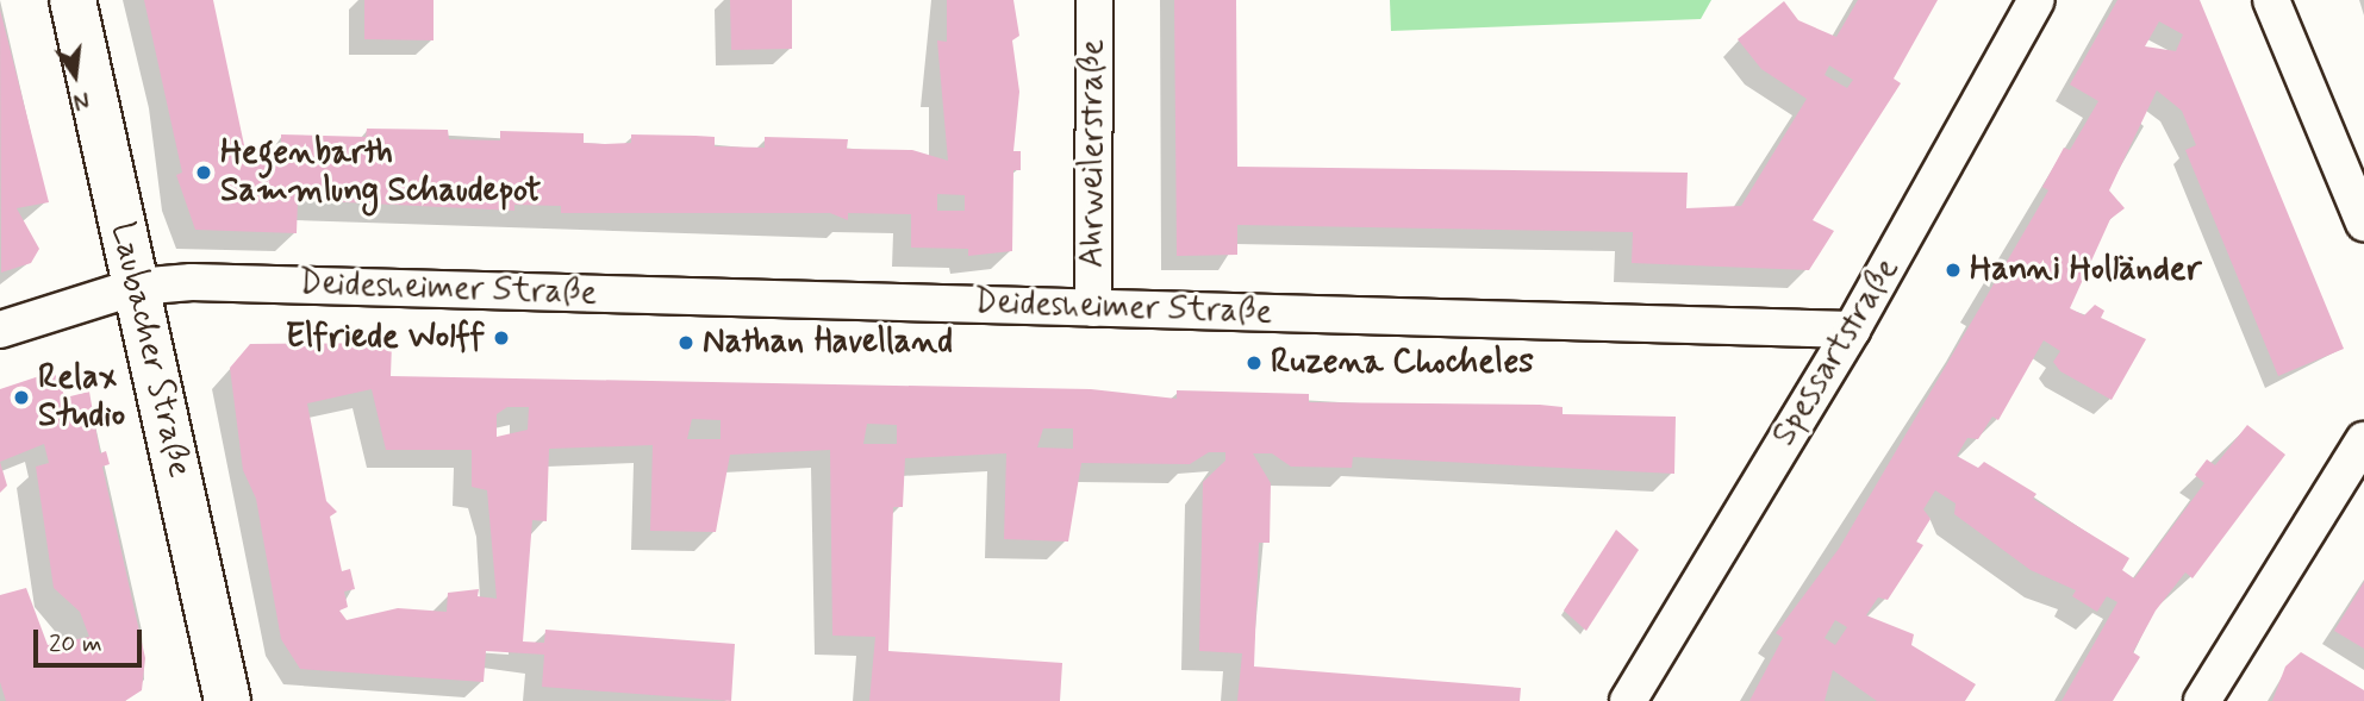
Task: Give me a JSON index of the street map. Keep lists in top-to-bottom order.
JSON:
{
  "streets": {
    "street": [
      "Ahrweilerstraße",
      "Deidesheimer Straße",
      "Laubacher Straße",
      "Spessartstraße"
    ]
  },
  "crossings": [
    ["Ahrweilerstraße", "Deidesheimer Straße"],
    ["Deidesheimer Straße", "Laubacher Straße"],
    ["Deidesheimer Straße", "Spessartstraße"]
  ],
  "places": [
    "Hegenbarth Sammlung Schaudepot",
    "Hanni Holländer",
    "Elfriede Wolff",
    "Nathan Havelland",
    "Ruzena Chocheles",
    "Relax Studio"
  ],
  "scale_bar": "20 m",
  "north": "bottom"
}
